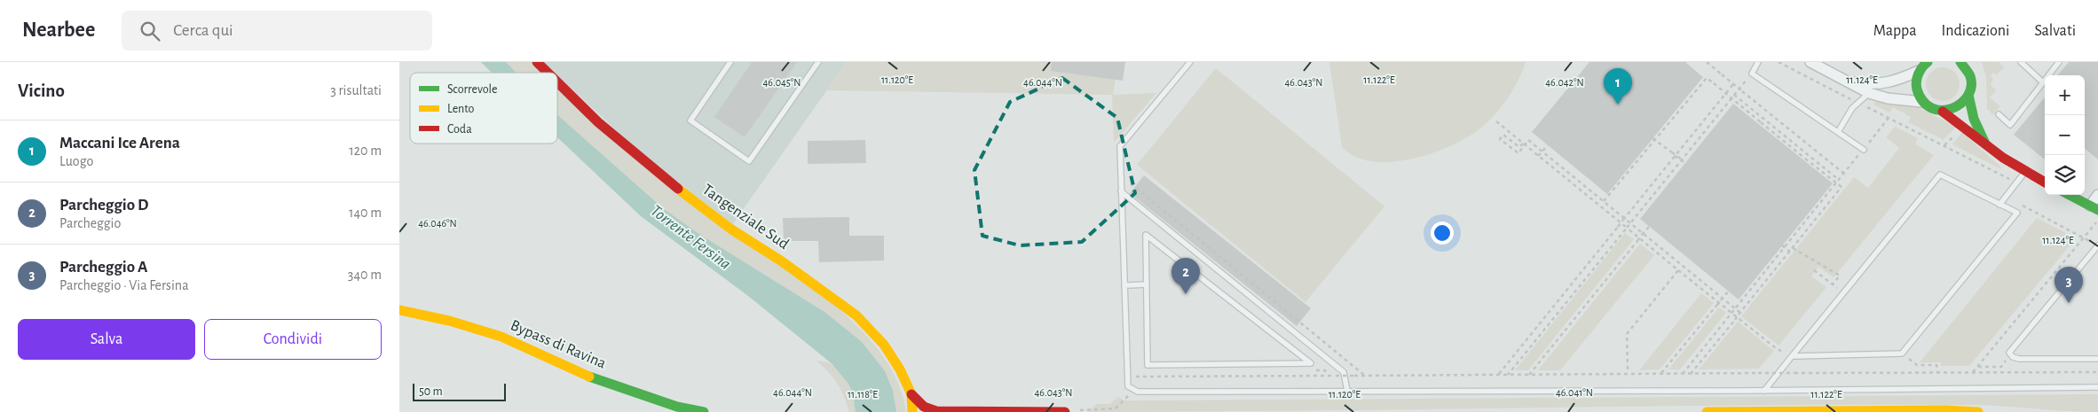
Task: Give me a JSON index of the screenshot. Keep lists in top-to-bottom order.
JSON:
{
  "streets": {
    "main road": ["Tangenziale Sud", "Bypass di Ravina"]
  },
  "water": ["Torrente Fersina"],
  "legend": ["Scorrevole", "Lento", "Coda"],
  "scale_bar": "50 m",
  "page": {
    "header": "Nearbee",
    "search": "Cerca qui",
    "nav": ["Mappa", "Indicazioni", "Salvati"],
    "heading": ["Vicino", "3 risultati"],
    "pins": ["1", "2", "3"],
    "map_buttons": ["+", "−"],
    "list": [
      {
        "mark": "1",
        "name": "Maccani Ice Arena",
        "note": "Luogo",
        "value": "120 m"
      },
      {
        "mark": "2",
        "name": "Parcheggio D",
        "note": "Parcheggio",
        "value": "140 m"
      },
      {
        "mark": "3",
        "name": "Parcheggio A",
        "note": "Parcheggio · Via Fersina",
        "value": "340 m"
      }
    ],
    "buttons": ["Salva", "Condividi"],
    "scale": "50 m"
  },
  "coordinates": [
    "11.120°E",
    "11.122°E",
    "11.124°E",
    "46.045°N",
    "46.044°N",
    "46.043°N",
    "46.042°N",
    "46.046°N",
    "46.041°N",
    "11.118°E"
  ]
}
